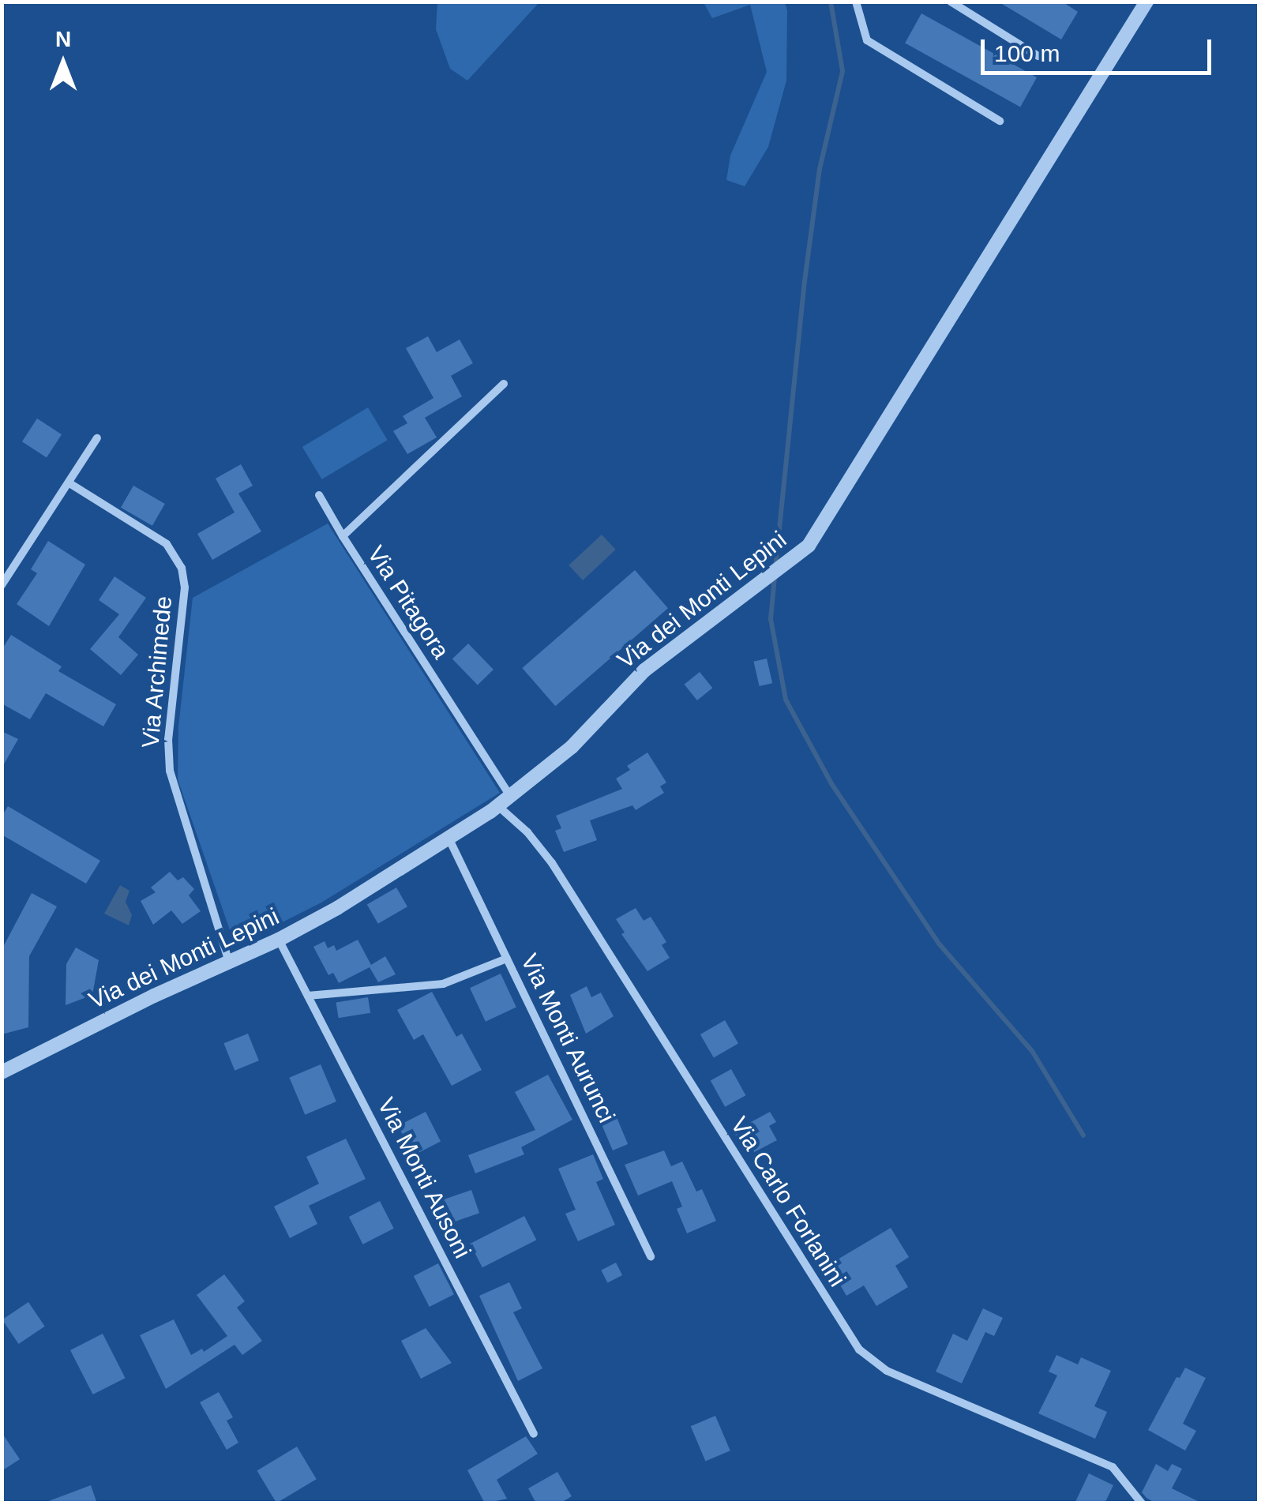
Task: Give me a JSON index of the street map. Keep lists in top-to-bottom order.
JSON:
{
  "streets": {
    "street": [
      "Via dei Monti Lepini",
      "Via Pitagora",
      "Via Archimede",
      "Via Monti Aurunci",
      "Via Monti Ausoni",
      "Via Carlo Forlanini"
    ]
  },
  "crossings": [
    ["Via dei Monti Lepini", "Via Pitagora"],
    ["Via dei Monti Lepini", "Via Archimede"],
    ["Via dei Monti Lepini", "Via Monti Aurunci"],
    ["Via dei Monti Lepini", "Via Monti Ausoni"],
    ["Via dei Monti Lepini", "Via Carlo Forlanini"]
  ],
  "scale_bar": "100 m",
  "north": "top"
}
